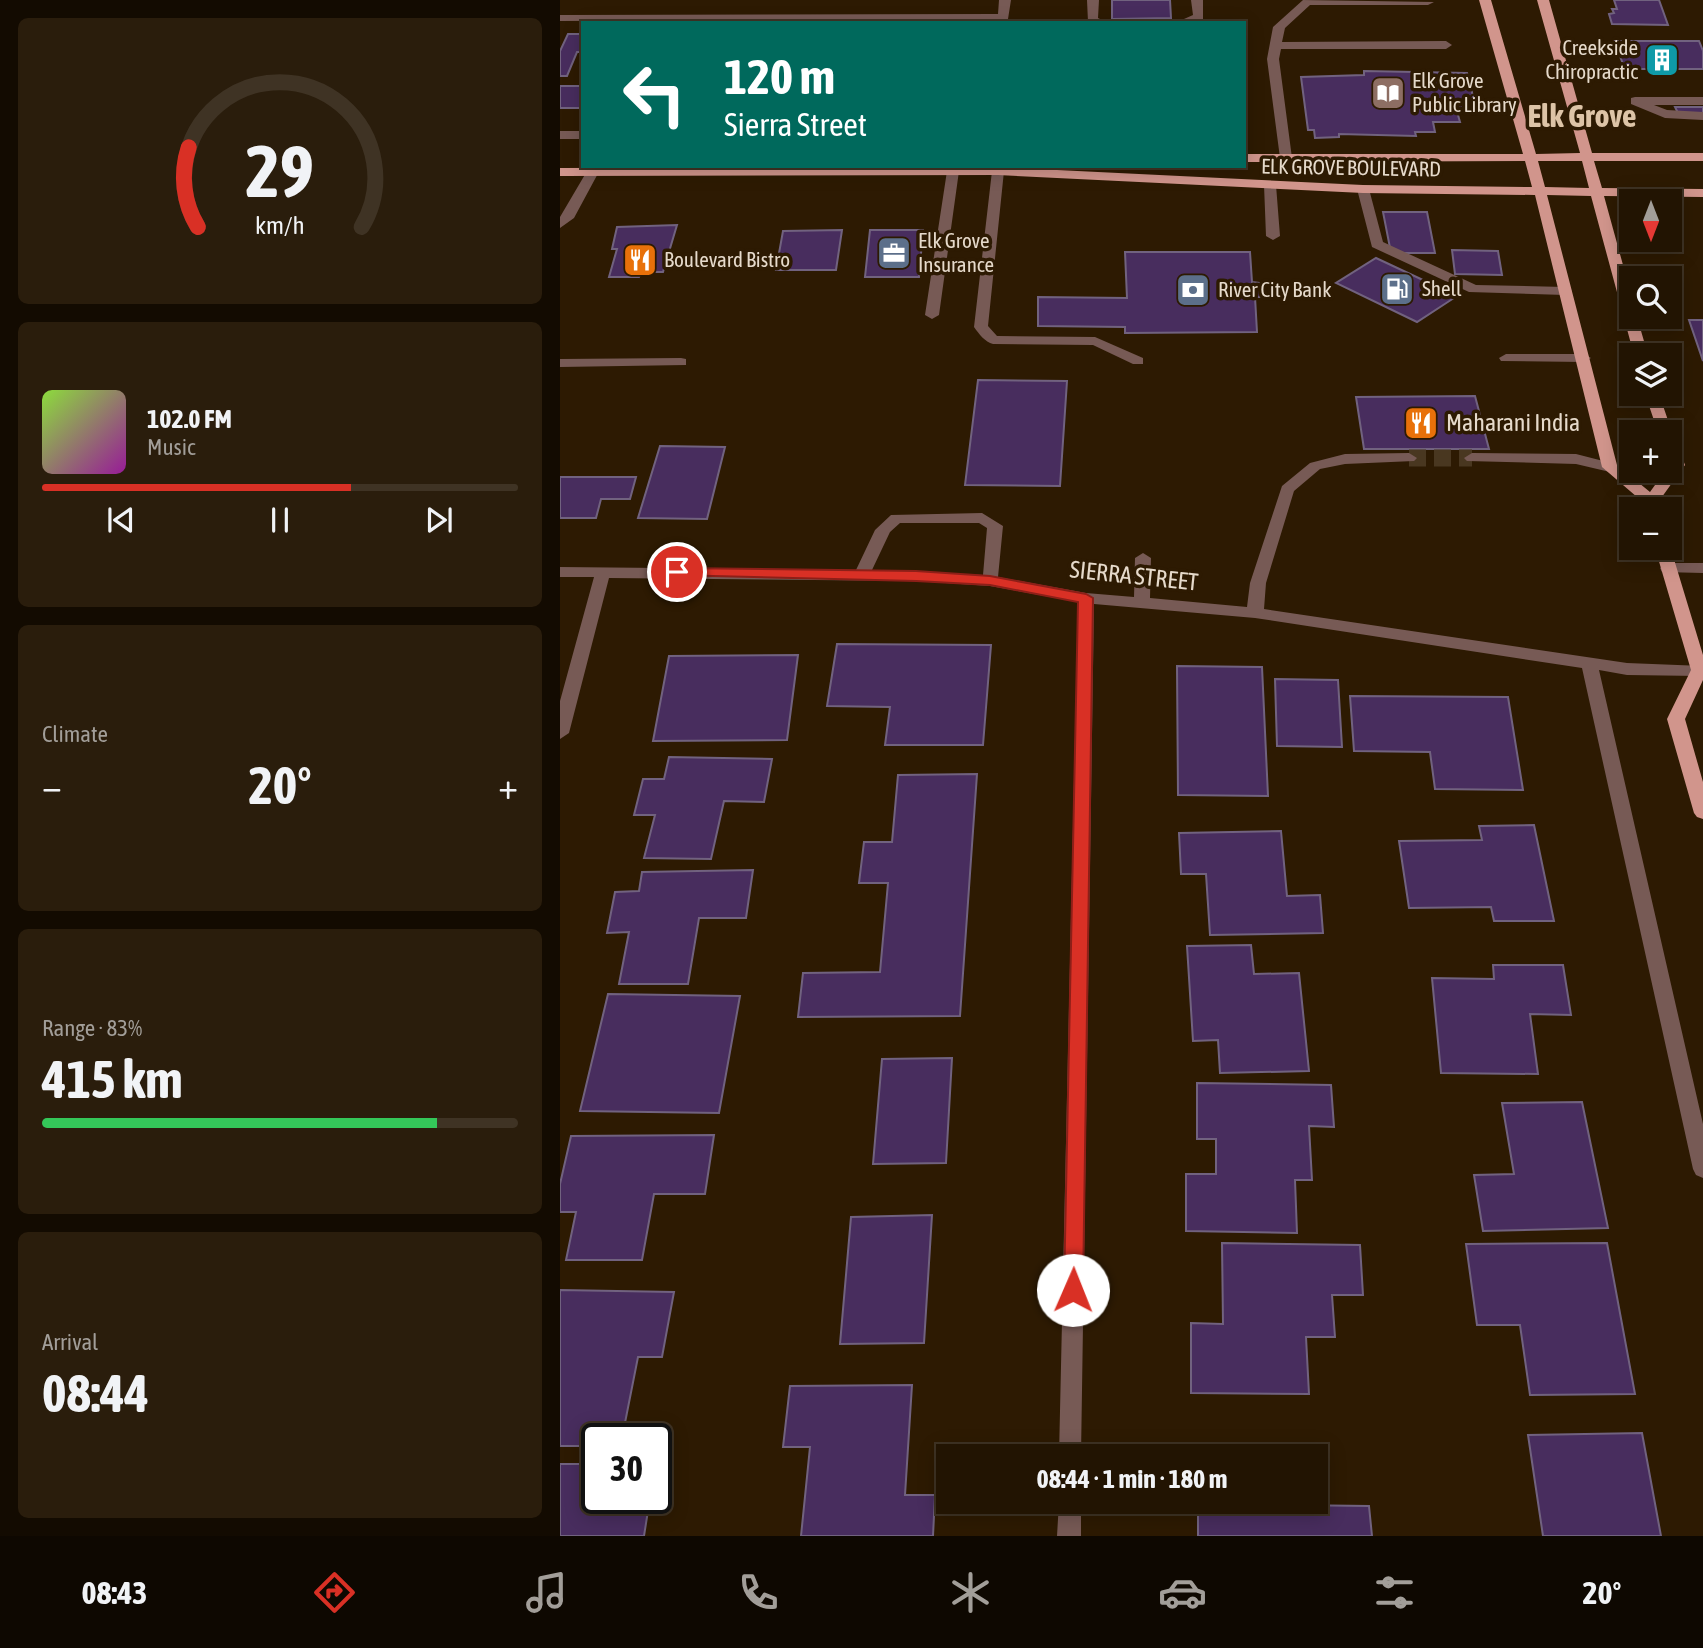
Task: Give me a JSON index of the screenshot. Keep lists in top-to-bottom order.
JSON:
{
  "streets": {
    "main road": ["ELK GROVE BOULEVARD"],
    "street": ["SIERRA STREET"]
  },
  "districts": ["Elk Grove"],
  "places": {
    "building": ["Creekside Chiropractic"],
    "library": ["Elk Grove Public Library"],
    "office": ["Elk Grove Insurance"],
    "restaurant": ["Boulevard Bistro", "Maharani India"],
    "fuel station": ["Shell"],
    "bank": ["River City Bank"]
  },
  "north": "bottom",
  "page": {
    "turn": ["120 m", "Sierra Street"],
    "map_buttons": ["+", "−"],
    "song": ["102.0 FM", "Music"],
    "tile": [
      "Climate",
      ["Range · 83%", "415 km"],
      ["Arrival", "08:44"]
    ],
    "heat": ["−", "20°", "+"],
    "limit": "30",
    "trip": "08:44 · 1 min · 180 m",
    "tabs": ["08:43", "20°"],
    "gauge": ["29", "km/h"]
  }
}
